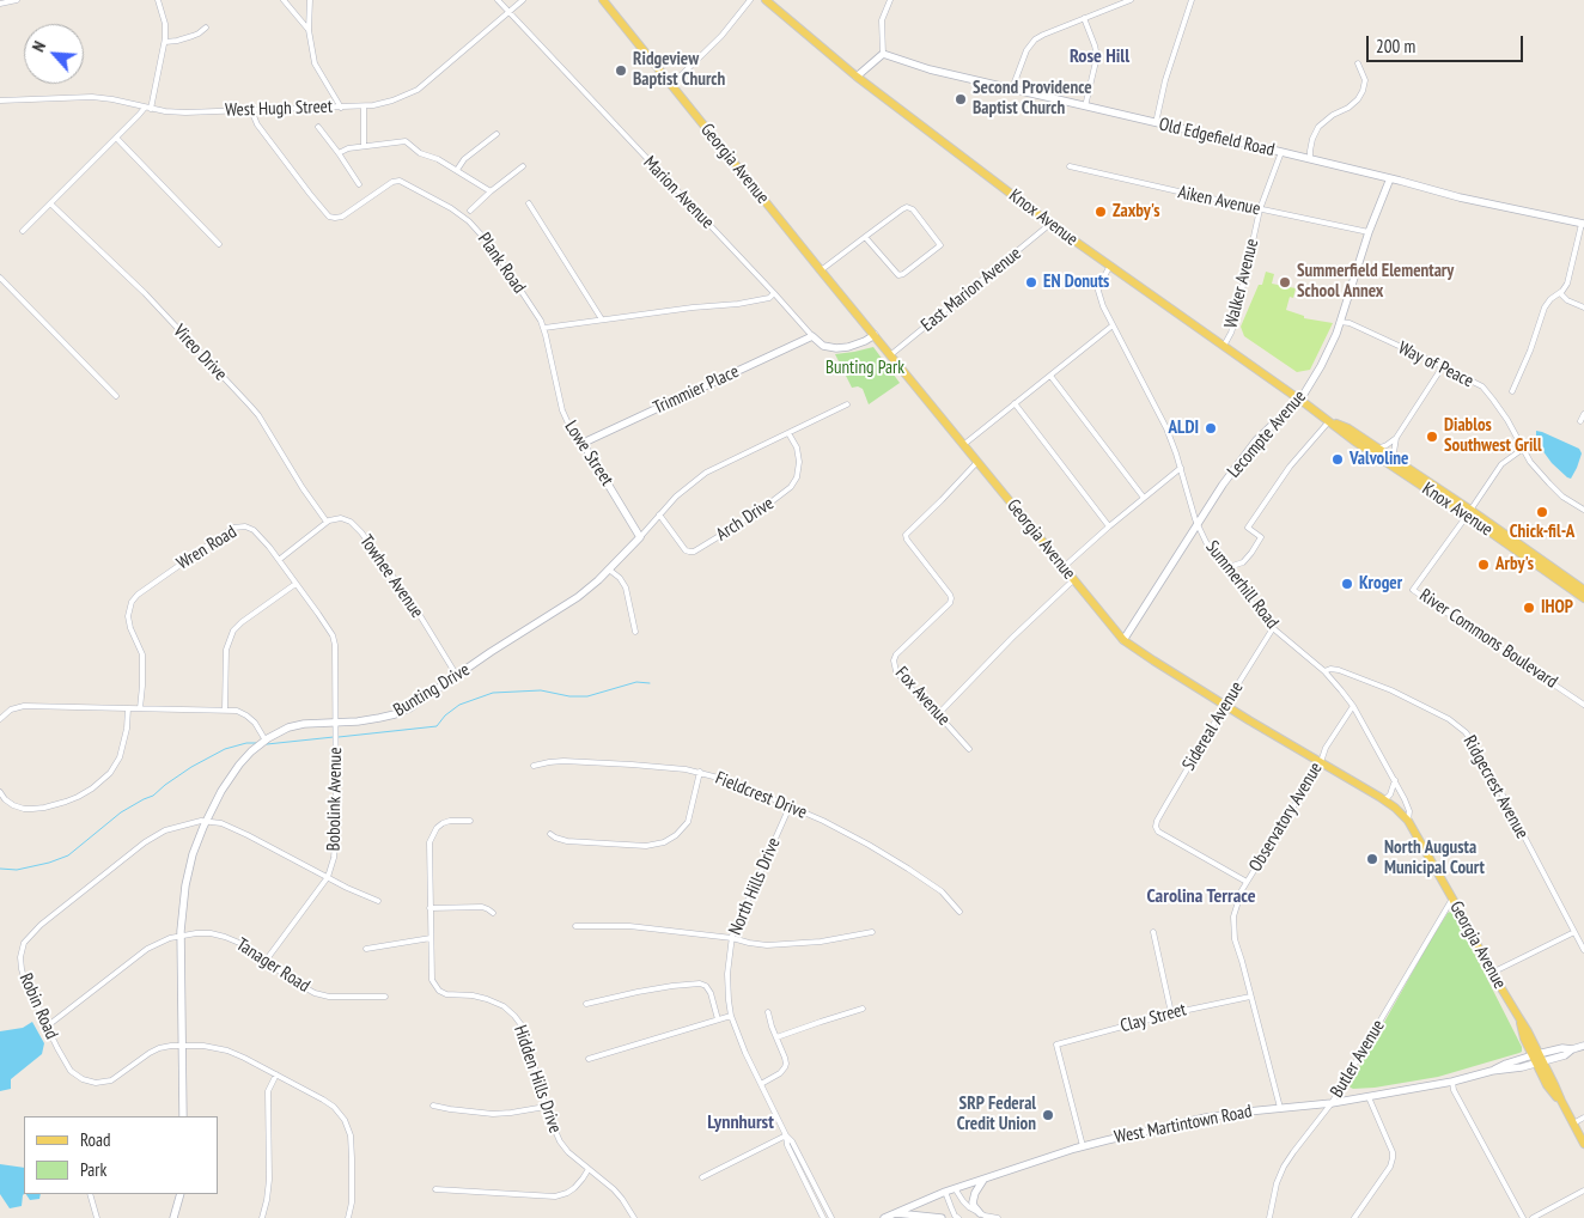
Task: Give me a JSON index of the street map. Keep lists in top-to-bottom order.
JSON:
{
  "streets": {
    "main road": ["Georgia Avenue", "Knox Avenue"],
    "street": [
      "West Hugh Street",
      "Old Edgefield Road",
      "Marion Avenue",
      "Aiken Avenue",
      "Plank Road",
      "Walker Avenue",
      "East Marion Avenue",
      "Vireo Drive",
      "Way of Peace",
      "Trimmier Place",
      "Lecompte Avenue",
      "Lowe Street",
      "Arch Drive",
      "Wren Road",
      "Towhee Avenue",
      "Summerhill Road",
      "River Commons Boulevard",
      "Bunting Drive",
      "Fox Avenue",
      "Sidereal Avenue",
      "Ridgecrest Avenue",
      "Fieldcrest Drive",
      "Bobolink Avenue",
      "Observatory Avenue",
      "North Hills Drive",
      "Tanager Road",
      "Robin Road",
      "Clay Street",
      "Butler Avenue",
      "Hidden Hills Drive",
      "West Martintown Road"
    ]
  },
  "crossings": [
    ["West Hugh Street", "Marion Avenue"],
    ["West Hugh Street", "Plank Road"],
    ["Old Edgefield Road", "Walker Avenue"],
    ["Old Edgefield Road", "Lecompte Avenue"],
    ["Georgia Avenue", "Marion Avenue"],
    ["Georgia Avenue", "East Marion Avenue"],
    ["Georgia Avenue", "Lecompte Avenue"],
    ["Georgia Avenue", "Summerhill Road"],
    ["Georgia Avenue", "Fox Avenue"],
    ["Georgia Avenue", "Sidereal Avenue"],
    ["Georgia Avenue", "Observatory Avenue"],
    ["Georgia Avenue", "Butler Avenue"],
    ["Georgia Avenue", "West Martintown Road"],
    ["Marion Avenue", "Trimmier Place"],
    ["Aiken Avenue", "Walker Avenue"],
    ["Aiken Avenue", "Lecompte Avenue"],
    ["Knox Avenue", "Walker Avenue"],
    ["Knox Avenue", "East Marion Avenue"],
    ["Knox Avenue", "Lecompte Avenue"],
    ["Knox Avenue", "Summerhill Road"],
    ["Knox Avenue", "River Commons Boulevard"],
    ["Plank Road", "Lowe Street"],
    ["Vireo Drive", "Towhee Avenue"],
    ["Way of Peace", "Lecompte Avenue"],
    ["Trimmier Place", "Lowe Street"],
    ["Lecompte Avenue", "Summerhill Road"],
    ["Lowe Street", "Bunting Drive"],
    ["Arch Drive", "Bunting Drive"],
    ["Wren Road", "Bunting Drive"],
    ["Wren Road", "Bobolink Avenue"],
    ["Towhee Avenue", "Bunting Drive"],
    ["Summerhill Road", "Sidereal Avenue"],
    ["Summerhill Road", "Ridgecrest Avenue"],
    ["Summerhill Road", "Observatory Avenue"],
    ["Bunting Drive", "Bobolink Avenue"],
    ["Bunting Drive", "Tanager Road"],
    ["Bunting Drive", "Robin Road"],
    ["Sidereal Avenue", "Observatory Avenue"],
    ["Fieldcrest Drive", "North Hills Drive"],
    ["Bobolink Avenue", "Tanager Road"],
    ["Bobolink Avenue", "Robin Road"],
    ["Observatory Avenue", "Clay Street"],
    ["Observatory Avenue", "West Martintown Road"],
    ["Tanager Road", "Robin Road"],
    ["Clay Street", "West Martintown Road"],
    ["Butler Avenue", "West Martintown Road"]
  ],
  "districts": ["Rose Hill", "Carolina Terrace", "Lynnhurst"],
  "parks": ["Bunting Park"],
  "places": [
    "Ridgeview Baptist Church",
    "Second Providence Baptist Church",
    "Zaxby's",
    "EN Donuts",
    "Summerfield Elementary School Annex",
    "ALDI",
    "Diablos Southwest Grill",
    "Valvoline",
    "Chick-fil-A",
    "Arby's",
    "Kroger",
    "IHOP",
    "North Augusta Municipal Court",
    "SRP Federal Credit Union"
  ],
  "legend": ["Road", "Park"],
  "scale_bar": "200 m",
  "north": "top left"
}
